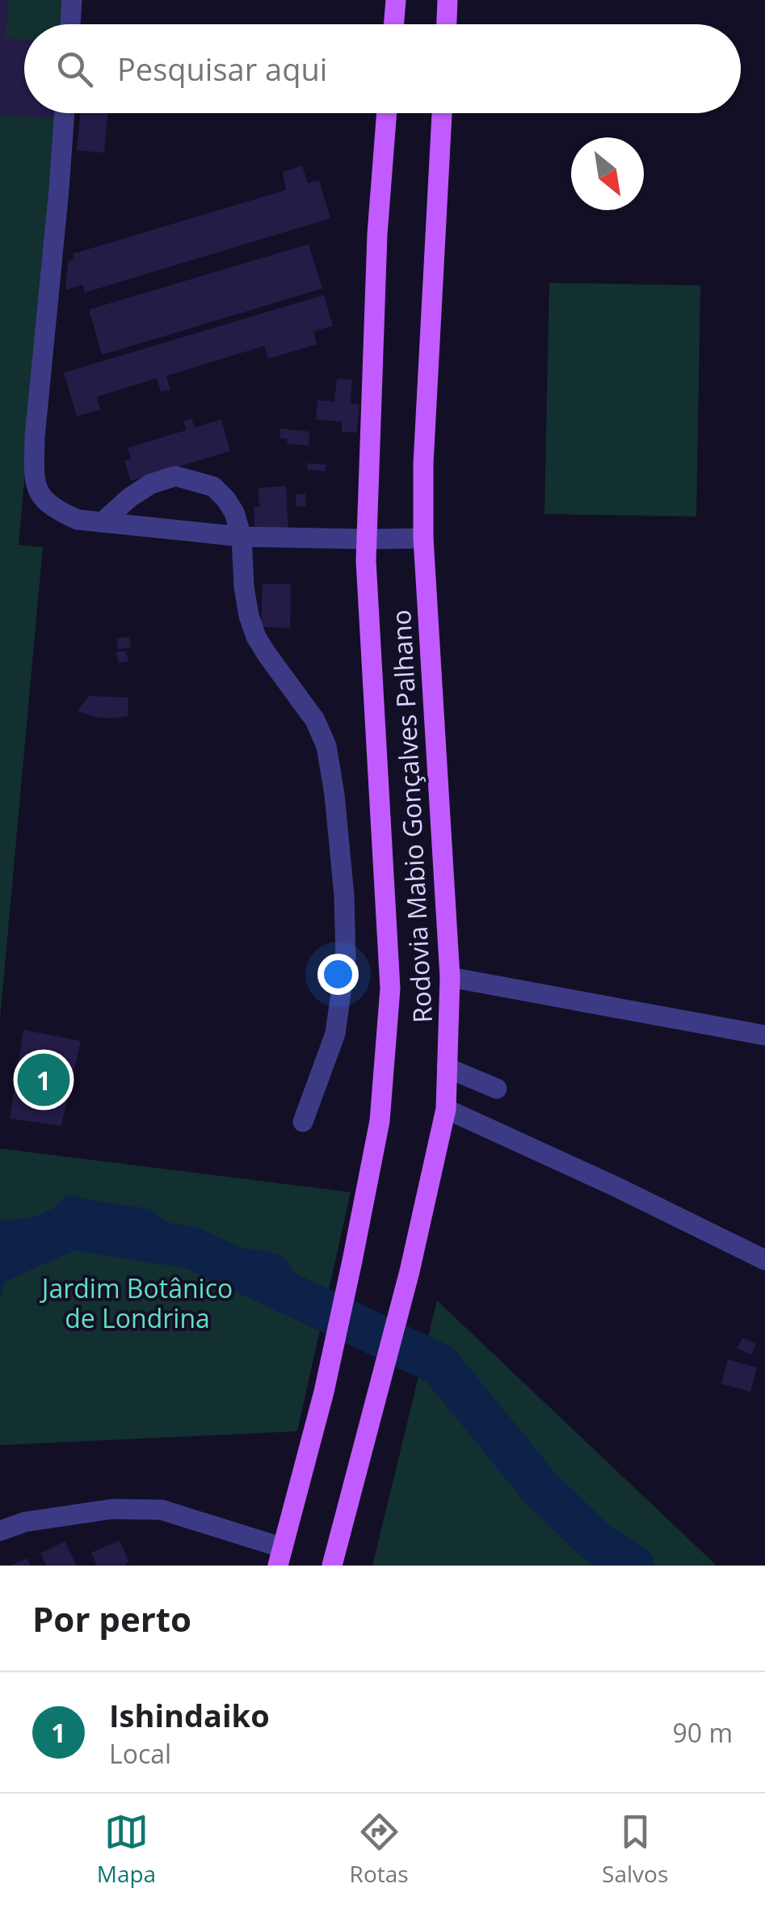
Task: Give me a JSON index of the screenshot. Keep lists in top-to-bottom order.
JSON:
{
  "streets": {
    "main road": ["Rodovia Mabio Gonçalves Palhano"]
  },
  "parks": ["Jardim Botânico de Londrina"],
  "north": "bottom right",
  "page": {
    "search": "Pesquisar aqui",
    "pins": "1",
    "heading": "Por perto",
    "list": [
      {
        "mark": "1",
        "name": "Ishindaiko",
        "note": "Local",
        "value": "90 m"
      }
    ],
    "nav": ["Mapa", "Rotas", "Salvos"]
  }
}
